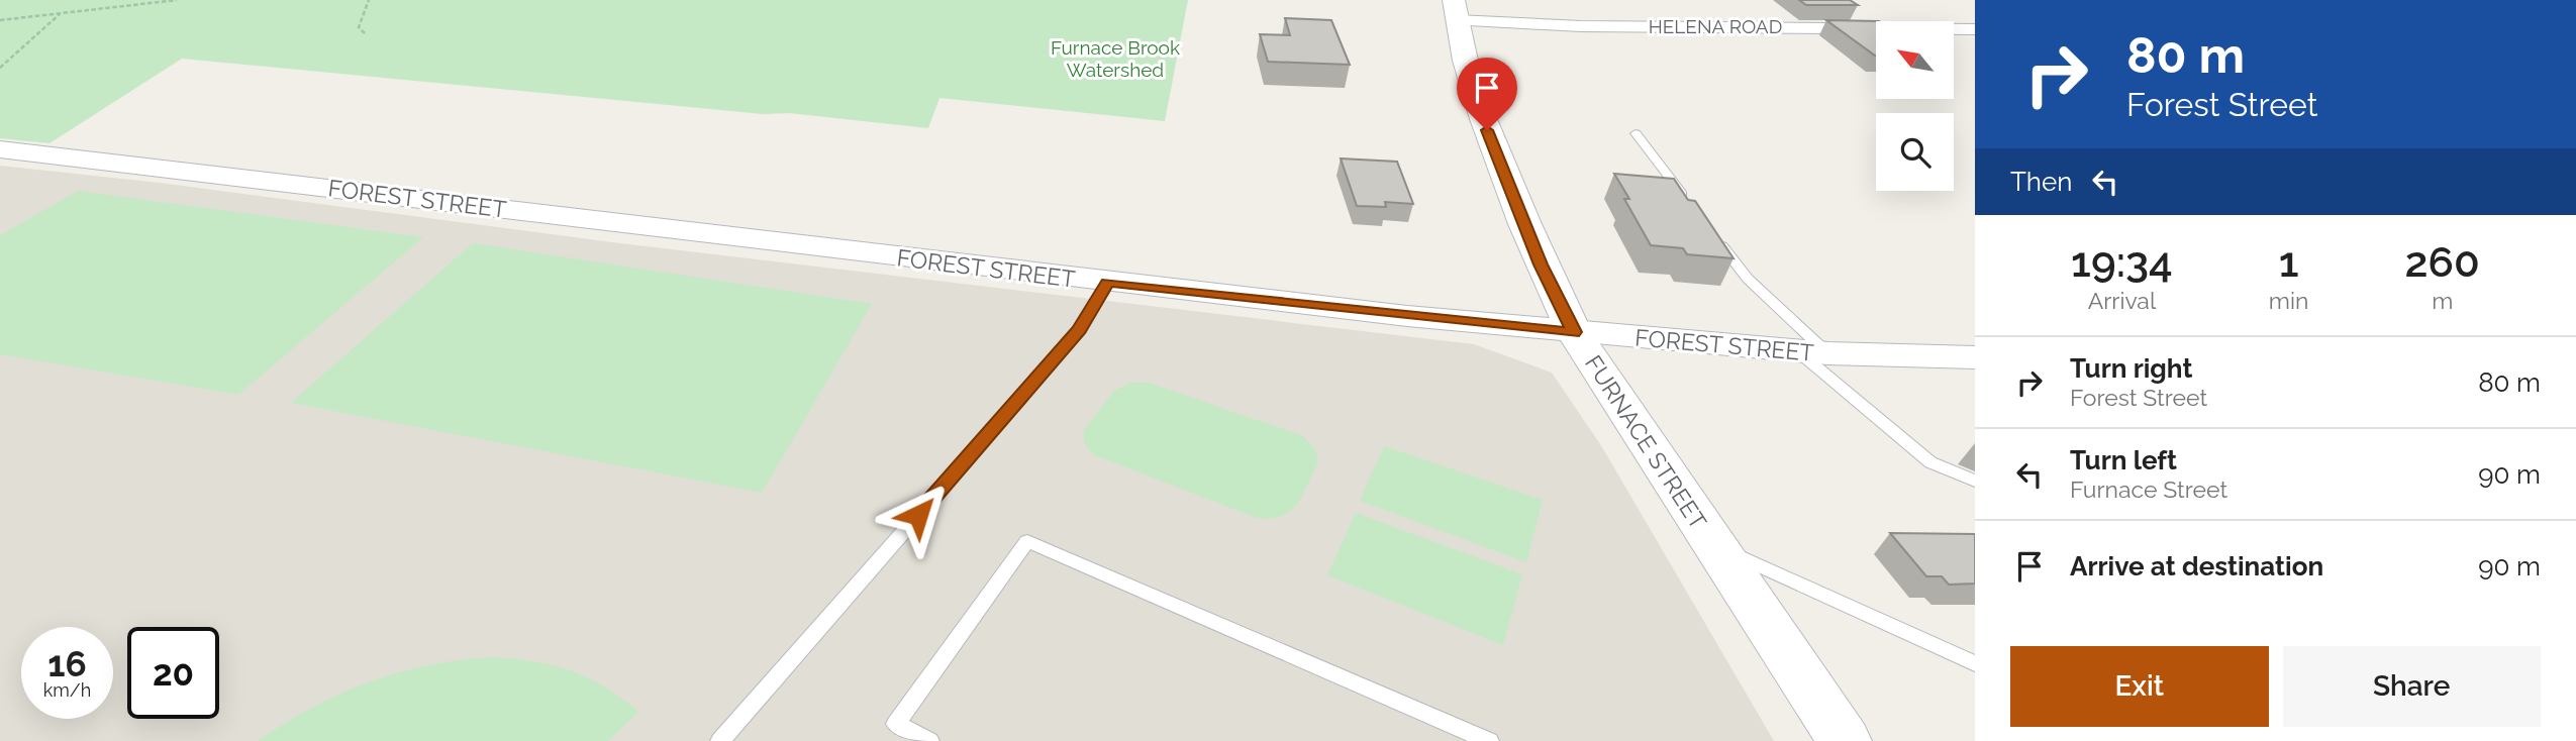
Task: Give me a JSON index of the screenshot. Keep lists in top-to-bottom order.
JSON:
{
  "streets": {
    "main road": ["FURNACE STREET"],
    "street": ["HELENA ROAD", "FOREST STREET"]
  },
  "crossings": [
    ["HELENA ROAD", "FURNACE STREET"],
    ["FOREST STREET", "FURNACE STREET"]
  ],
  "parks": ["Furnace Brook Watershed"],
  "north": "top left",
  "page": {
    "turn": ["80 m", "Forest Street"],
    "then": "Then",
    "eta": [
      "19:34",
      "Arrival",
      "1",
      "min",
      "260",
      "m"
    ],
    "list": [
      {
        "name": "Turn right",
        "note": "Forest Street",
        "value": "80 m"
      },
      {
        "name": "Turn left",
        "note": "Furnace Street",
        "value": "90 m"
      },
      {
        "name": "Arrive at destination",
        "value": "90 m"
      }
    ],
    "speed": "16 km/h",
    "limit": "20",
    "buttons": ["Exit", "Share"]
  }
}
